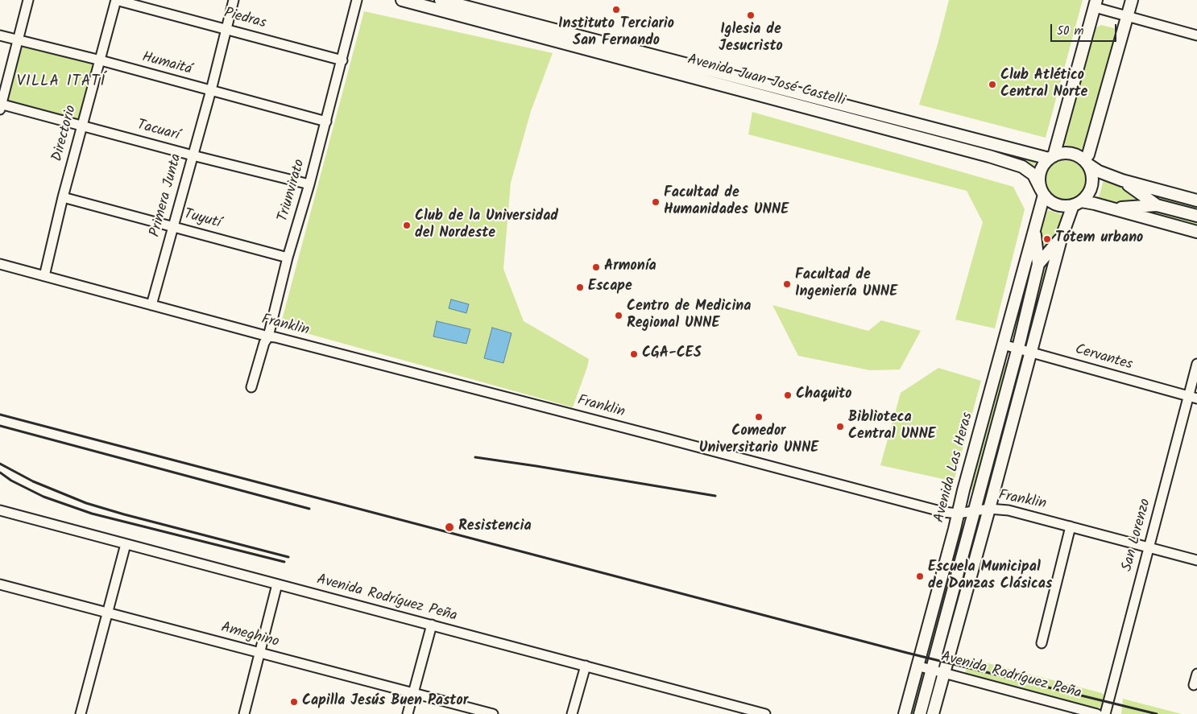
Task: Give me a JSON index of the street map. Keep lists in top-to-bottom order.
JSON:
{
  "streets": {
    "main road": ["Avenida Juan José Castelli", "Avenida Las Heras"],
    "street": [
      "Piedras",
      "Humaitá",
      "Tacuarí",
      "Directorio",
      "Triunvirato",
      "Primera Junta",
      "Tuyutí",
      "Franklin",
      "Cervantes",
      "San Lorenzo",
      "Avenida Rodríguez Peña",
      "Ameghino"
    ]
  },
  "crossings": [
    ["Piedras", "Directorio"],
    ["Piedras", "Triunvirato"],
    ["Piedras", "Primera Junta"],
    ["Humaitá", "Directorio"],
    ["Humaitá", "Triunvirato"],
    ["Humaitá", "Primera Junta"],
    ["Avenida Juan José Castelli", "Avenida Las Heras"],
    ["Tacuarí", "Directorio"],
    ["Tacuarí", "Triunvirato"],
    ["Tacuarí", "Primera Junta"],
    ["Directorio", "Tuyutí"],
    ["Directorio", "Franklin"],
    ["Triunvirato", "Tuyutí"],
    ["Triunvirato", "Franklin"],
    ["Primera Junta", "Tuyutí"],
    ["Primera Junta", "Franklin"],
    ["Franklin", "Avenida Las Heras"],
    ["Franklin", "San Lorenzo"],
    ["Cervantes", "Avenida Las Heras"],
    ["Cervantes", "San Lorenzo"],
    ["Avenida Las Heras", "Avenida Rodríguez Peña"]
  ],
  "districts": ["VILLA ITATÍ"],
  "places": [
    "Instituto Terciario San Fernando",
    "Iglesia de Jesucristo",
    "Club Atlético Central Norte",
    "Facultad de Humanidades UNNE",
    "Club de la Universidad del Nordeste",
    "Tótem urbano",
    "Armonía",
    "Facultad de Ingeniería UNNE",
    "Escape",
    "Centro de Medicina Regional UNNE",
    "CGA-CES",
    "Chaquito",
    "Comedor Universitario UNNE",
    "Biblioteca Central UNNE",
    "Resistencia",
    "Escuela Municipal de Danzas Clásicas",
    "Capilla Jesús Buen Pastor"
  ],
  "scale_bar": "50 m"
}
